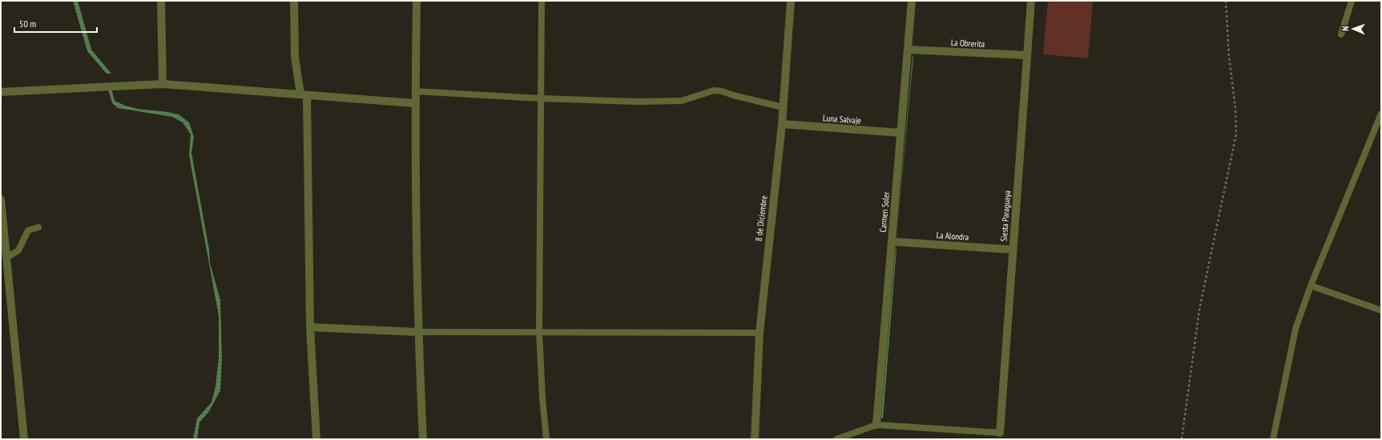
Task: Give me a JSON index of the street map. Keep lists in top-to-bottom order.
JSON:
{
  "streets": {
    "street": [
      "La Obrerita",
      "Luna Salvaje",
      "Carmen Soler",
      "Siesta Paraguaya",
      "8 de Diciembre",
      "La Alondra"
    ]
  },
  "crossings": [
    ["La Obrerita", "Carmen Soler"],
    ["La Obrerita", "Siesta Paraguaya"],
    ["Luna Salvaje", "Carmen Soler"],
    ["Luna Salvaje", "8 de Diciembre"],
    ["Carmen Soler", "La Alondra"],
    ["Siesta Paraguaya", "La Alondra"]
  ],
  "scale_bar": "50 m",
  "north": "left"
}
